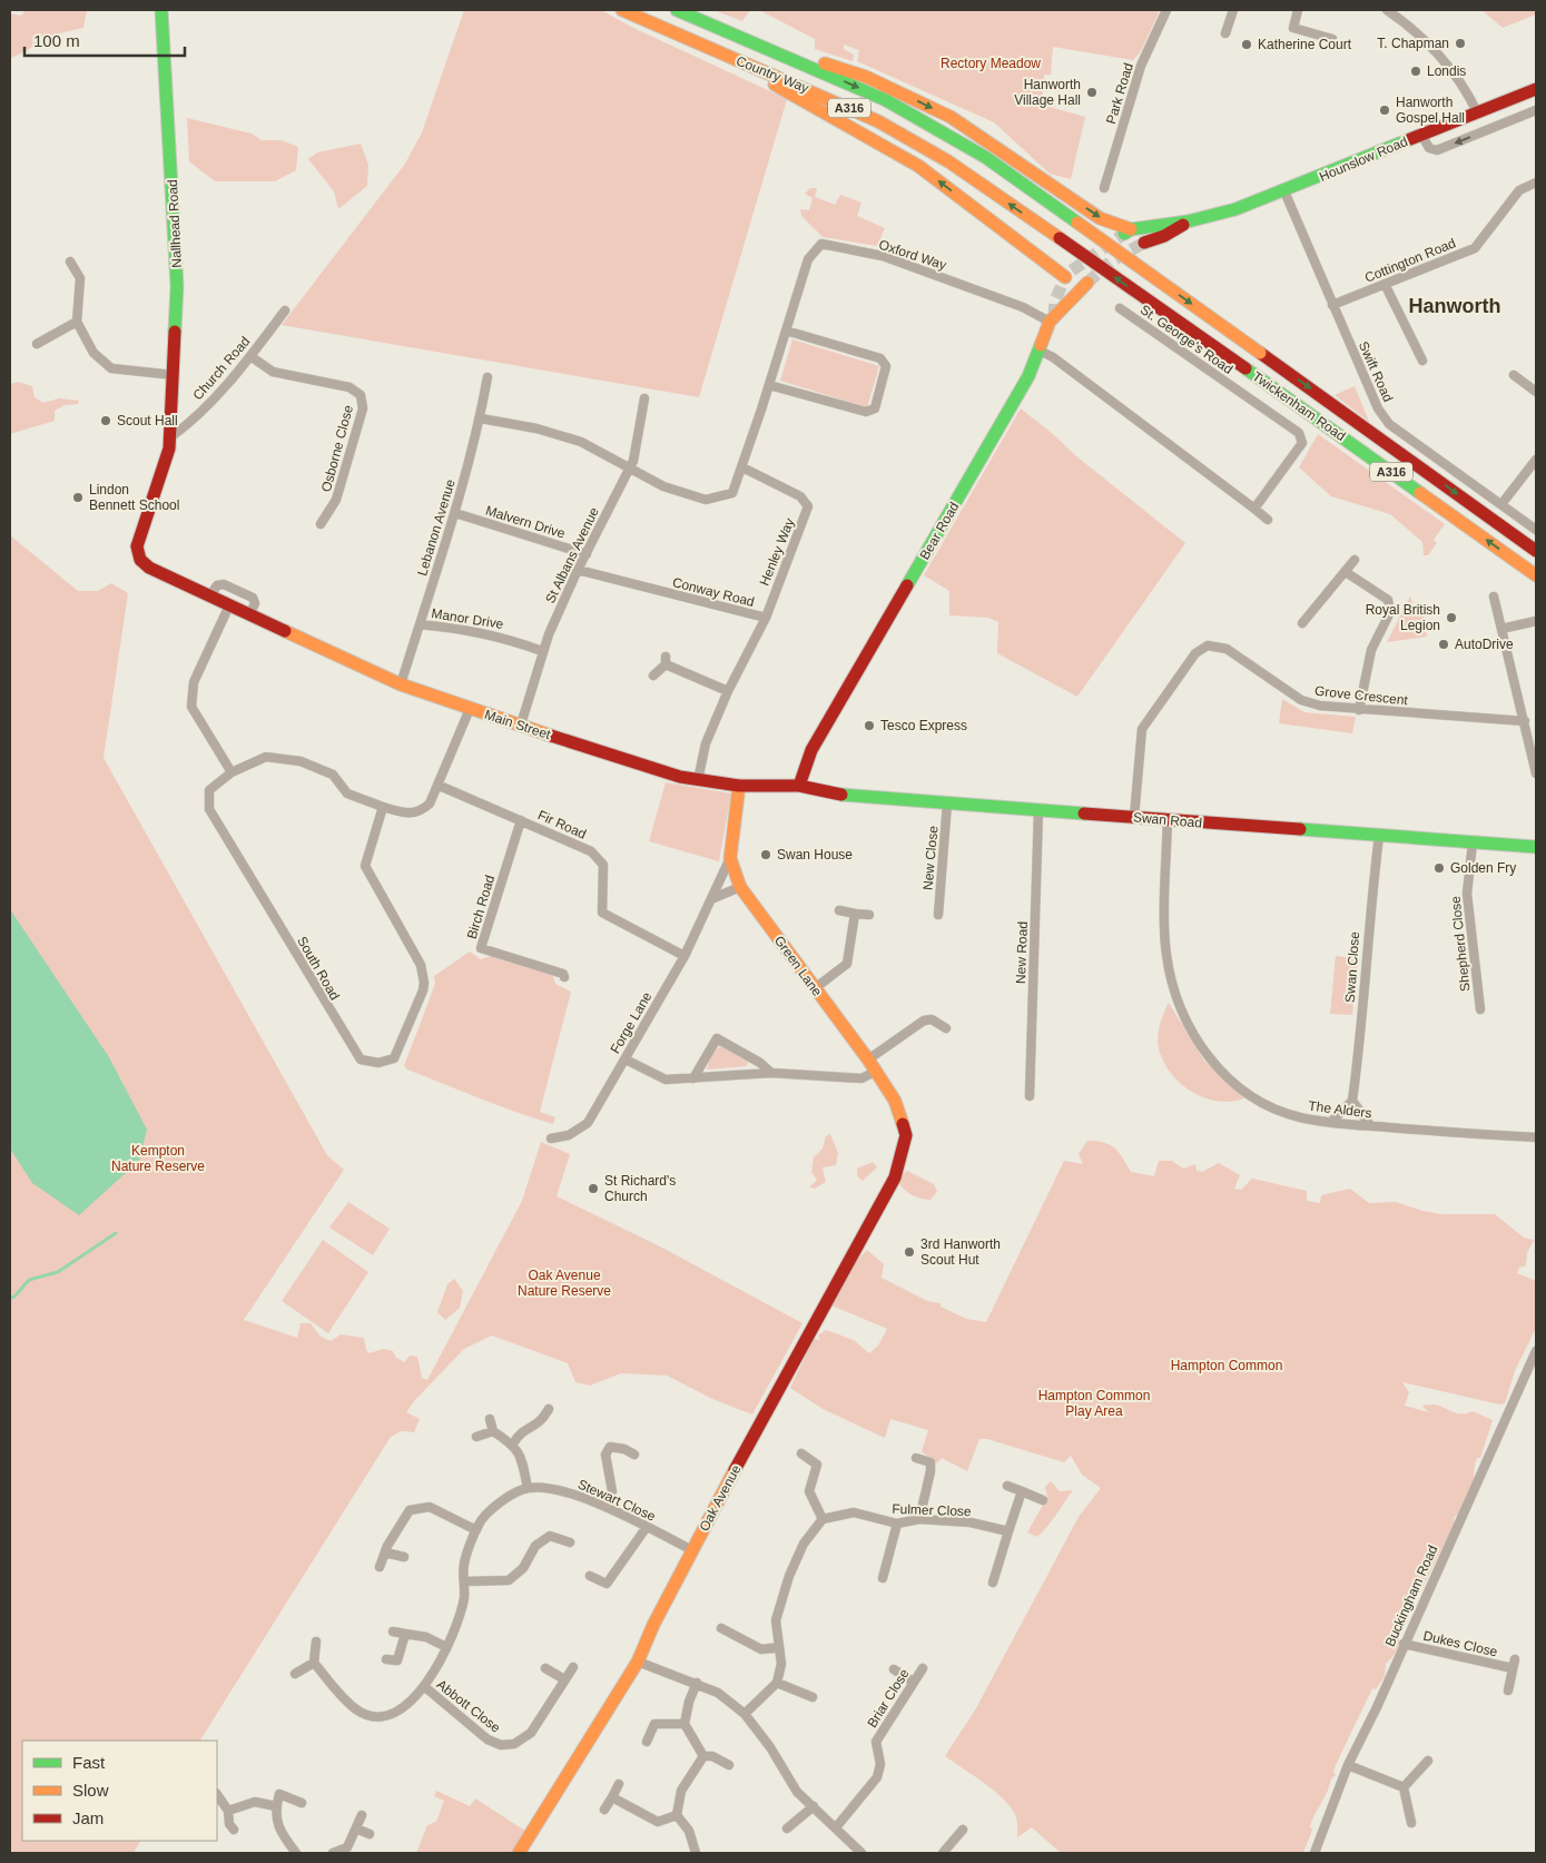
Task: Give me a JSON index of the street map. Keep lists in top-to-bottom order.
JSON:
{
  "streets": {
    "main road": [
      "Country Way",
      "A316",
      "Hounslow Road",
      "Nallhead Road",
      "Twickenham Road",
      "Bear Road",
      "Main Street",
      "Swan Road",
      "Green Lane",
      "Oak Avenue"
    ],
    "street": [
      "Park Road",
      "Oxford Way",
      "Cottington Road",
      "St. George's Road",
      "Church Road",
      "Swift Road",
      "Osborne Close",
      "Malvern Drive",
      "Lebanon Avenue",
      "Henley Way",
      "St Albans Avenue",
      "Conway Road",
      "Manor Drive",
      "Grove Crescent",
      "Fir Road",
      "New Close",
      "Birch Road",
      "Shepherd Close",
      "New Road",
      "Swan Close",
      "South Road",
      "Forge Lane",
      "The Alders",
      "Stewart Close",
      "Fulmer Close",
      "Buckingham Road",
      "Dukes Close",
      "Briar Close",
      "Abbott Close"
    ]
  },
  "crossings": [
    ["Country Way", "Hounslow Road"],
    ["Country Way", "Twickenham Road"],
    ["Country Way", "Bear Road"],
    ["Hounslow Road", "Swift Road"],
    ["Nallhead Road", "Church Road"],
    ["Nallhead Road", "Main Street"],
    ["Oxford Way", "Bear Road"],
    ["Oxford Way", "Henley Way"],
    ["Oxford Way", "St Albans Avenue"],
    ["Cottington Road", "Swift Road"],
    ["Church Road", "Osborne Close"],
    ["Church Road", "Main Street"],
    ["Malvern Drive", "Lebanon Avenue"],
    ["Malvern Drive", "St Albans Avenue"],
    ["Lebanon Avenue", "Manor Drive"],
    ["Lebanon Avenue", "Main Street"],
    ["Bear Road", "Main Street"],
    ["Bear Road", "Swan Road"],
    ["Henley Way", "Conway Road"],
    ["St Albans Avenue", "Conway Road"],
    ["St Albans Avenue", "Manor Drive"],
    ["St Albans Avenue", "Main Street"],
    ["Conway Road", "Main Street"],
    ["Grove Crescent", "Swan Road"],
    ["Main Street", "Swan Road"],
    ["Main Street", "Green Lane"],
    ["Main Street", "South Road"],
    ["Swan Road", "New Close"],
    ["Swan Road", "Shepherd Close"],
    ["Swan Road", "New Road"],
    ["Swan Road", "Swan Close"],
    ["Swan Road", "The Alders"],
    ["Fir Road", "Birch Road"],
    ["Fir Road", "South Road"],
    ["Fir Road", "Forge Lane"],
    ["Green Lane", "Forge Lane"],
    ["Green Lane", "Oak Avenue"],
    ["Oak Avenue", "Stewart Close"],
    ["Buckingham Road", "Dukes Close"]
  ],
  "one_way": ["Hounslow Road", "Bear Road"],
  "districts": ["Hanworth"],
  "parks": [
    "Rectory Meadow",
    "Kempton Nature Reserve",
    "Oak Avenue Nature Reserve",
    "Hampton Common",
    "Hampton Common Play Area"
  ],
  "places": [
    "T. Chapman",
    "Katherine Court",
    "Londis",
    "Hanworth Village Hall",
    "Hanworth Gospel Hall",
    "Scout Hall",
    "Lindon Bennett School",
    "Royal British Legion",
    "AutoDrive",
    "Tesco Express",
    "Swan House",
    "Golden Fry",
    "St Richard's Church",
    "3rd Hanworth Scout Hut"
  ],
  "legend": ["Fast", "Slow", "Jam"],
  "scale_bar": "100 m"
}
